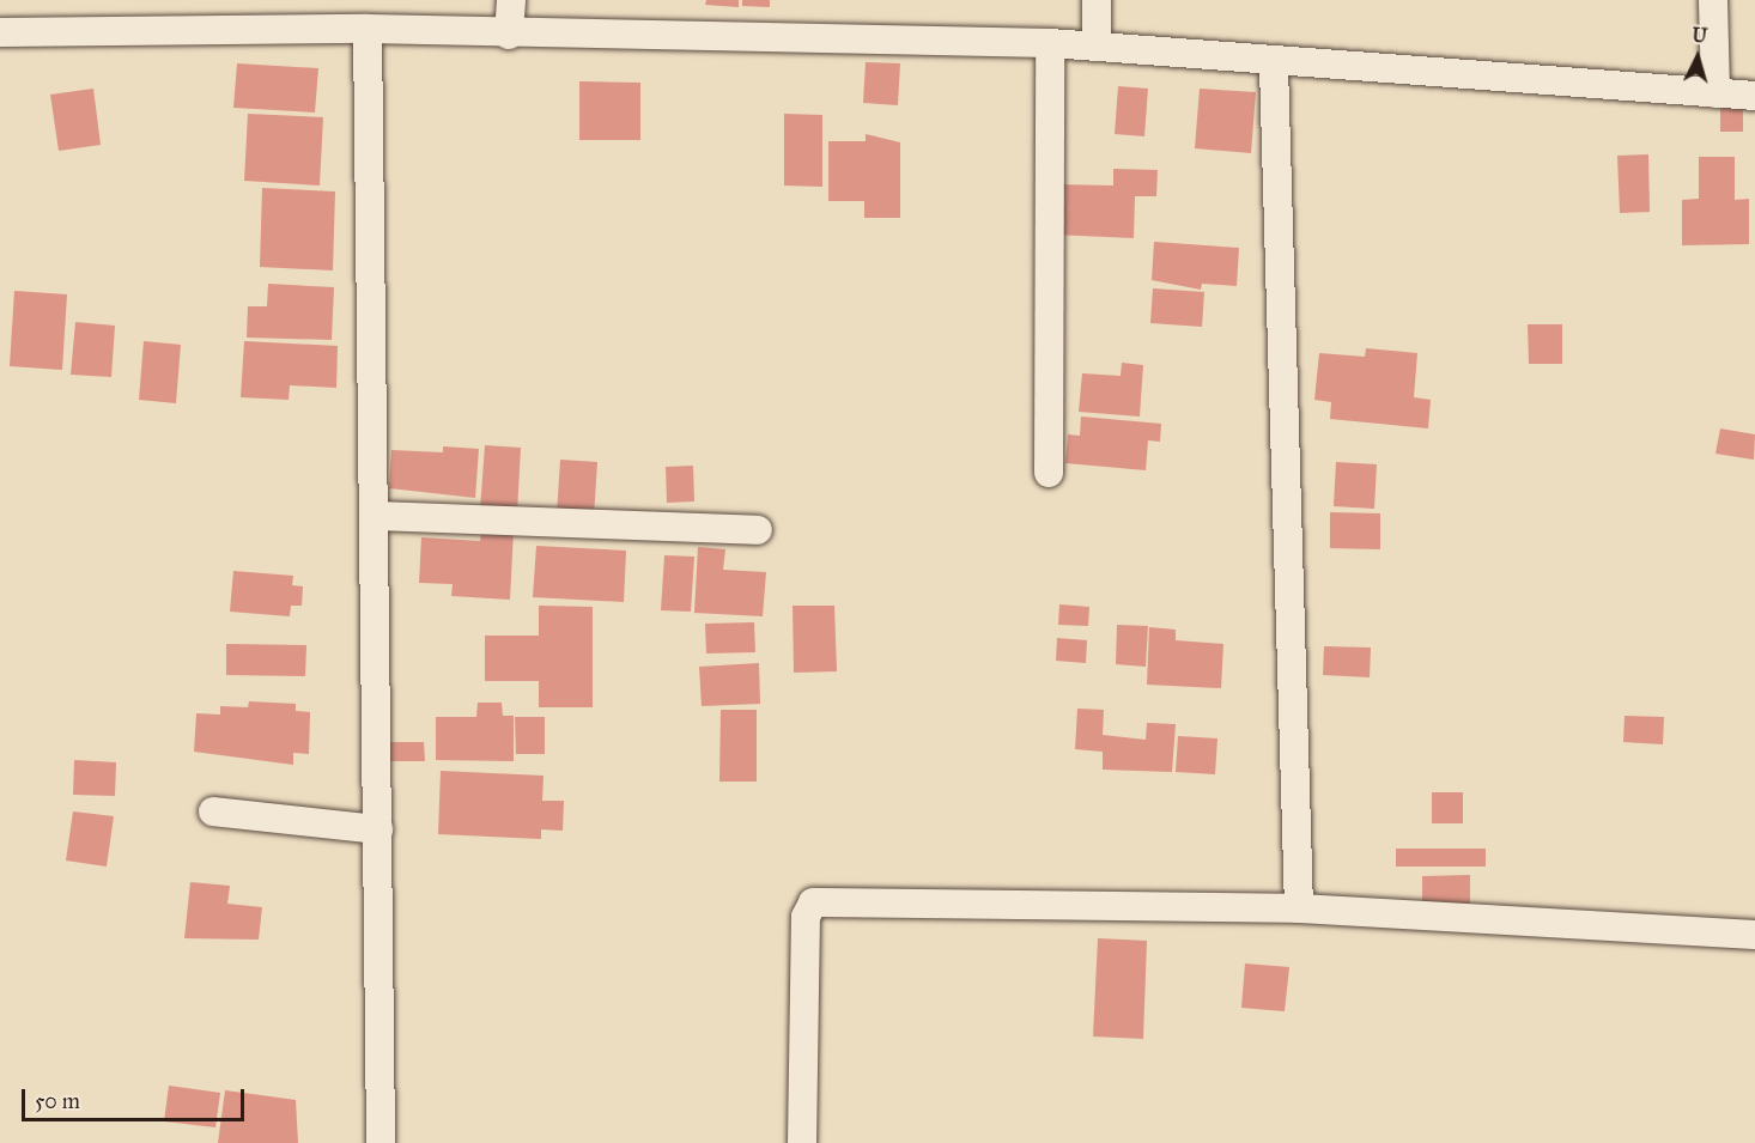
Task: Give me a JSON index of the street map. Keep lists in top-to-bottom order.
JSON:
{
  "scale_bar": "50 m",
  "north": "top"
}
